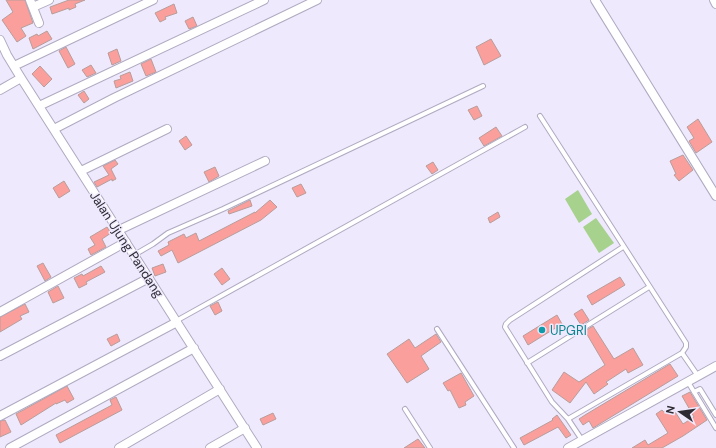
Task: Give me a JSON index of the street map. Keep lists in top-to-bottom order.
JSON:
{
  "streets": {
    "street": ["Jalan Ujung Pandang"]
  },
  "places": ["UPGRI"],
  "north": "left"
}
